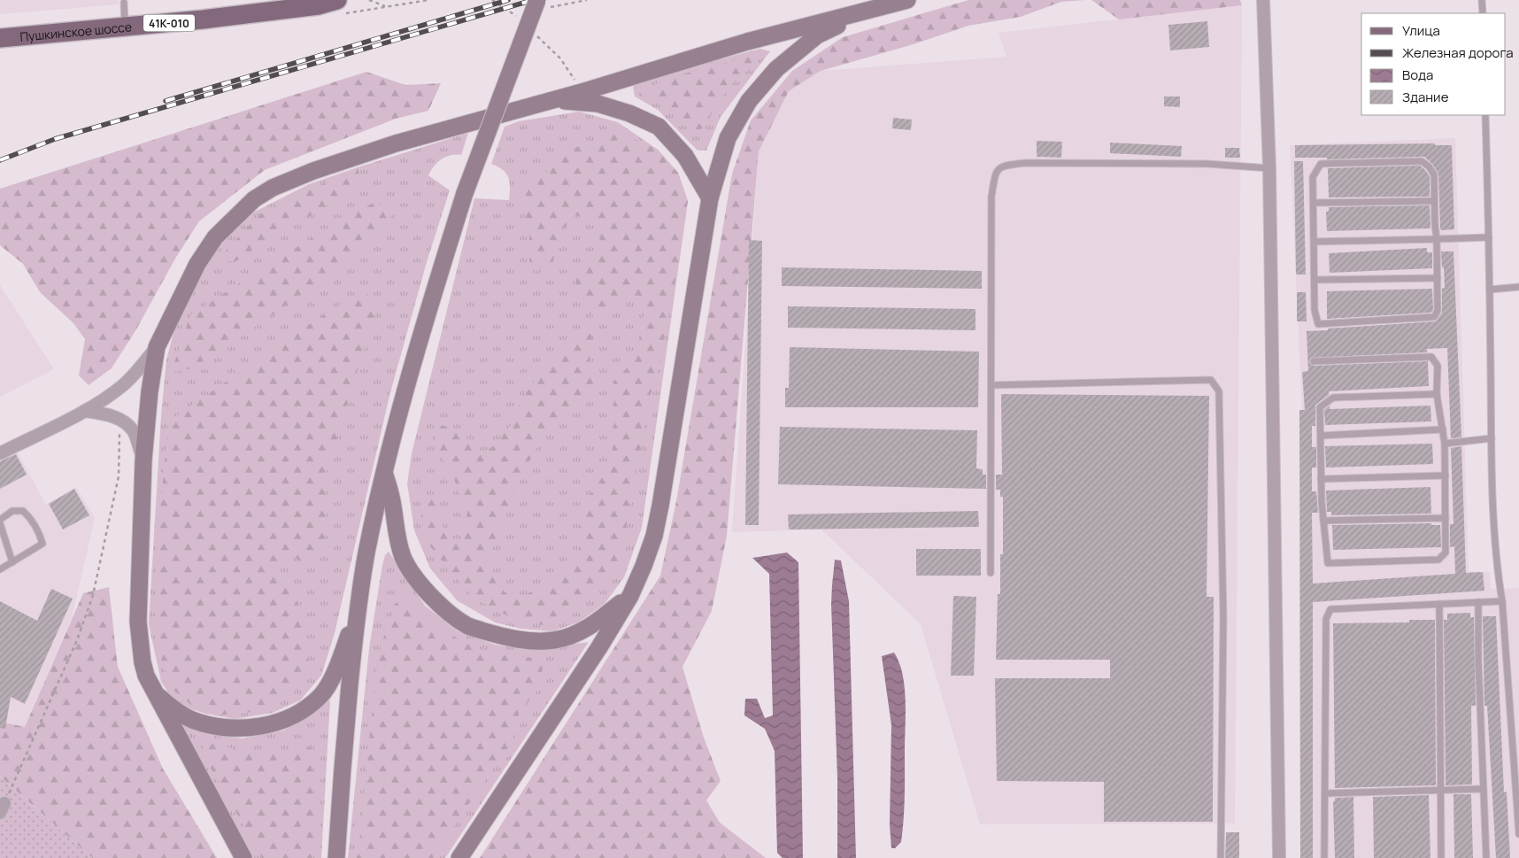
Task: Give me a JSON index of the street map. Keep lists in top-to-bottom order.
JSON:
{
  "streets": {
    "main road": ["41К-010", "Пушкинское шоссе"]
  },
  "legend": [
    "Улица",
    "Железная дорога",
    "Вода",
    "Здание"
  ]
}
